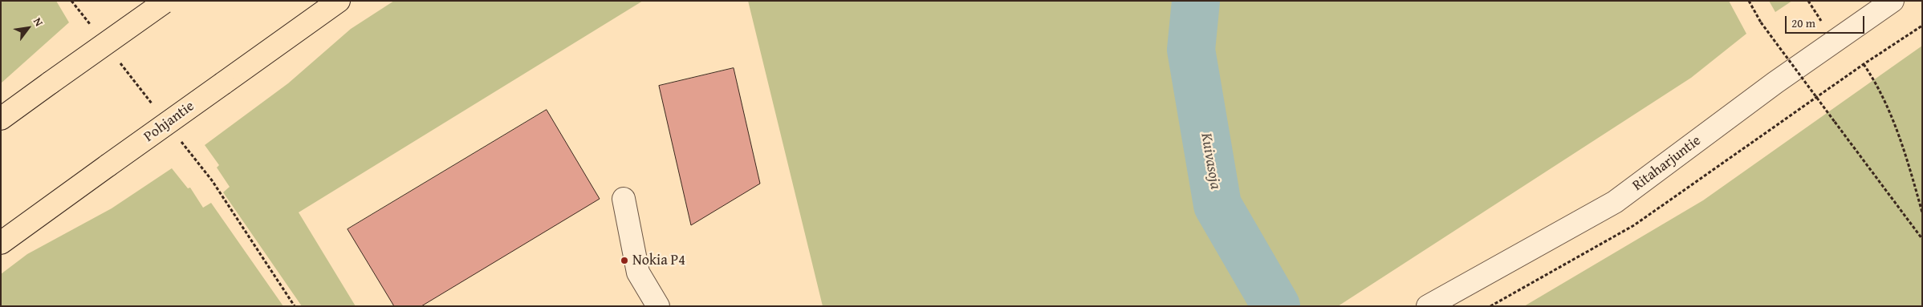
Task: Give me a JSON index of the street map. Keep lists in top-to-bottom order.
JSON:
{
  "streets": {
    "highway": ["Pohjantie"],
    "street": ["Ritaharjuntie"]
  },
  "water": ["Kuivasoja"],
  "places": ["Nokia P4"],
  "scale_bar": "20 m",
  "north": "top right"
}
